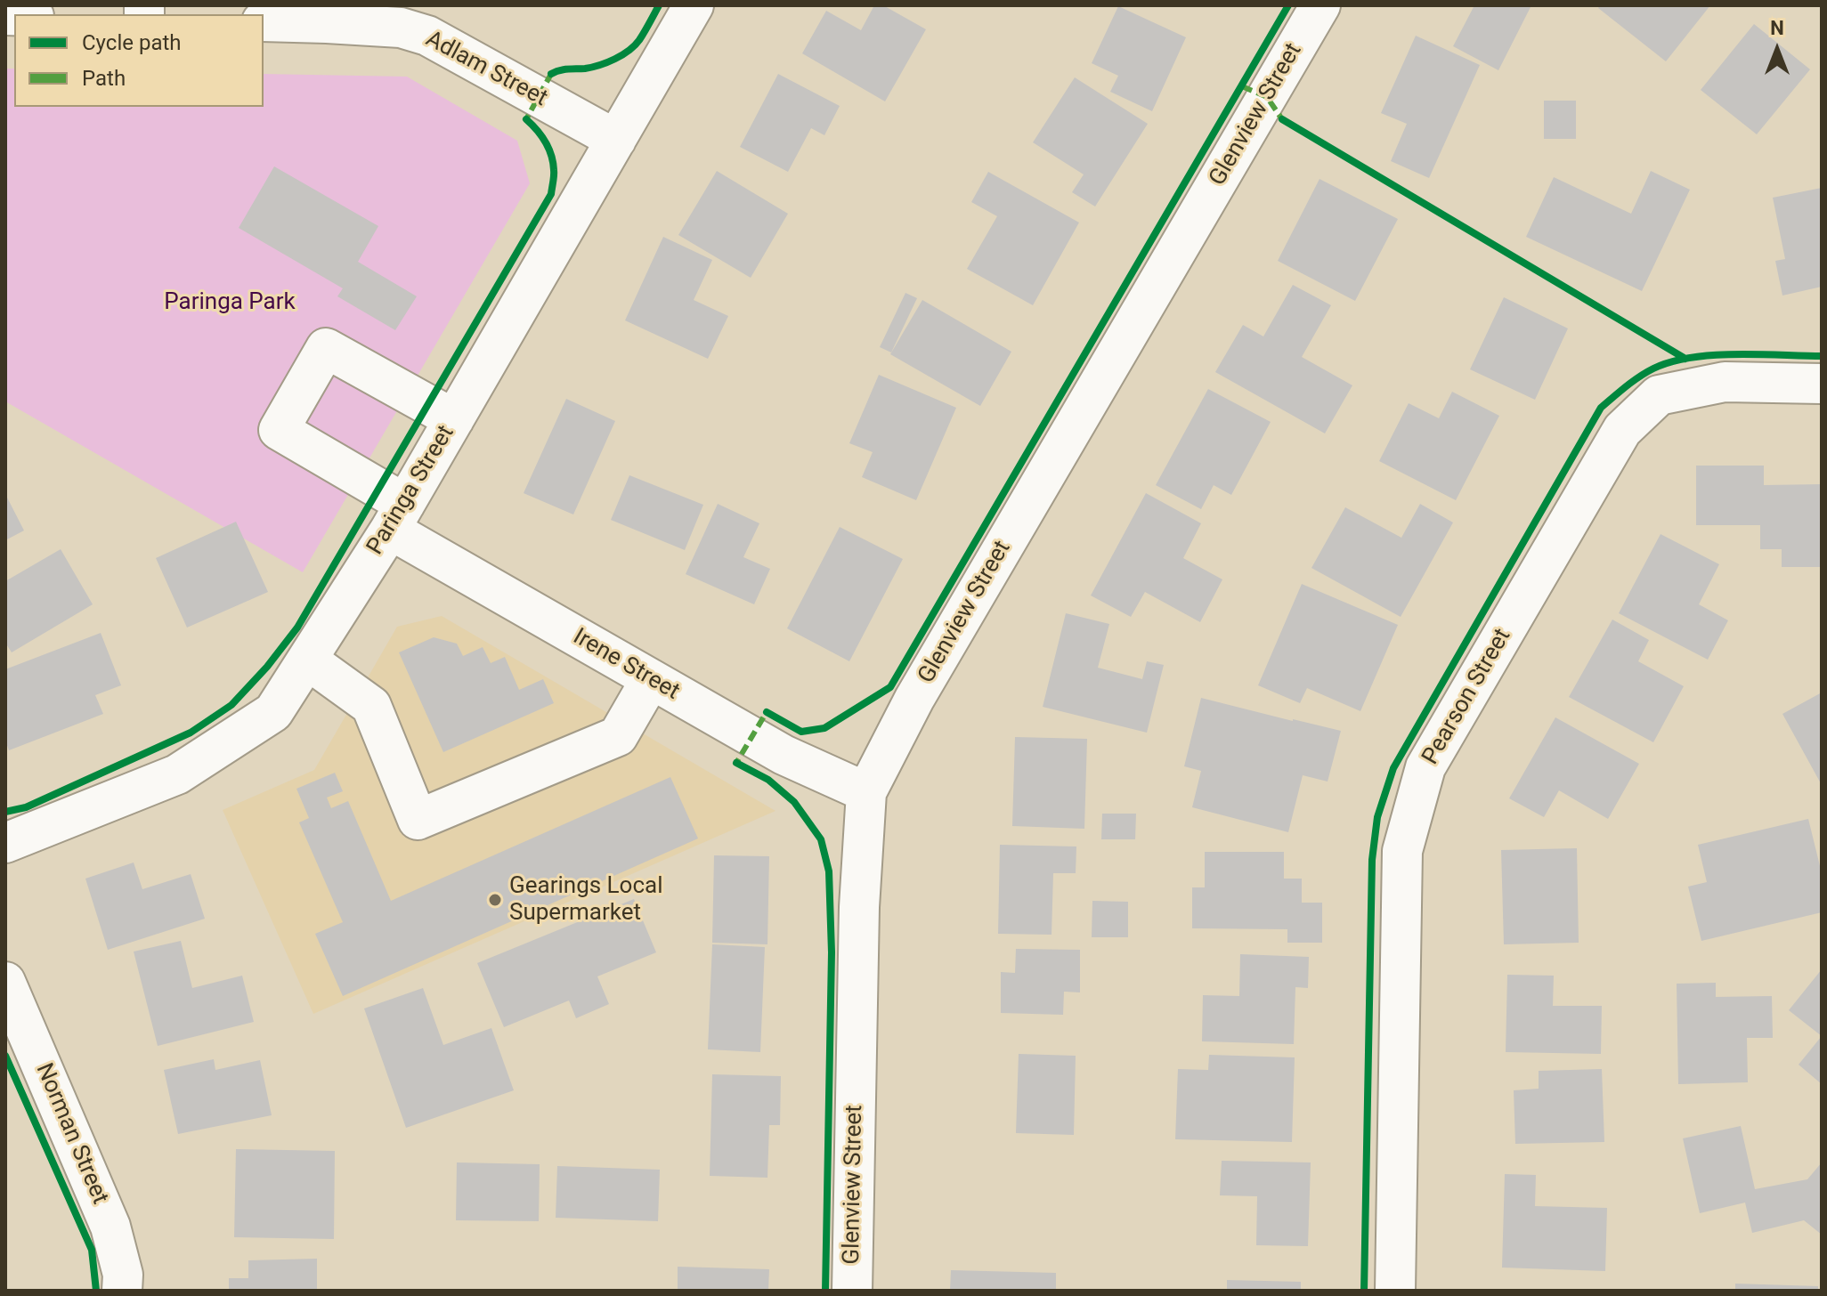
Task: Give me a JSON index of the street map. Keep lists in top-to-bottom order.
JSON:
{
  "streets": {
    "street": [
      "Adlam Street",
      "Glenview Street",
      "Paringa Street",
      "Irene Street",
      "Pearson Street",
      "Norman Street"
    ]
  },
  "crossings": [
    ["Adlam Street", "Paringa Street"],
    ["Glenview Street", "Irene Street"],
    ["Paringa Street", "Irene Street"]
  ],
  "parks": ["Paringa Park"],
  "places": ["Gearings Local Supermarket"],
  "legend": ["Cycle path", "Path"],
  "north": "top"
}
